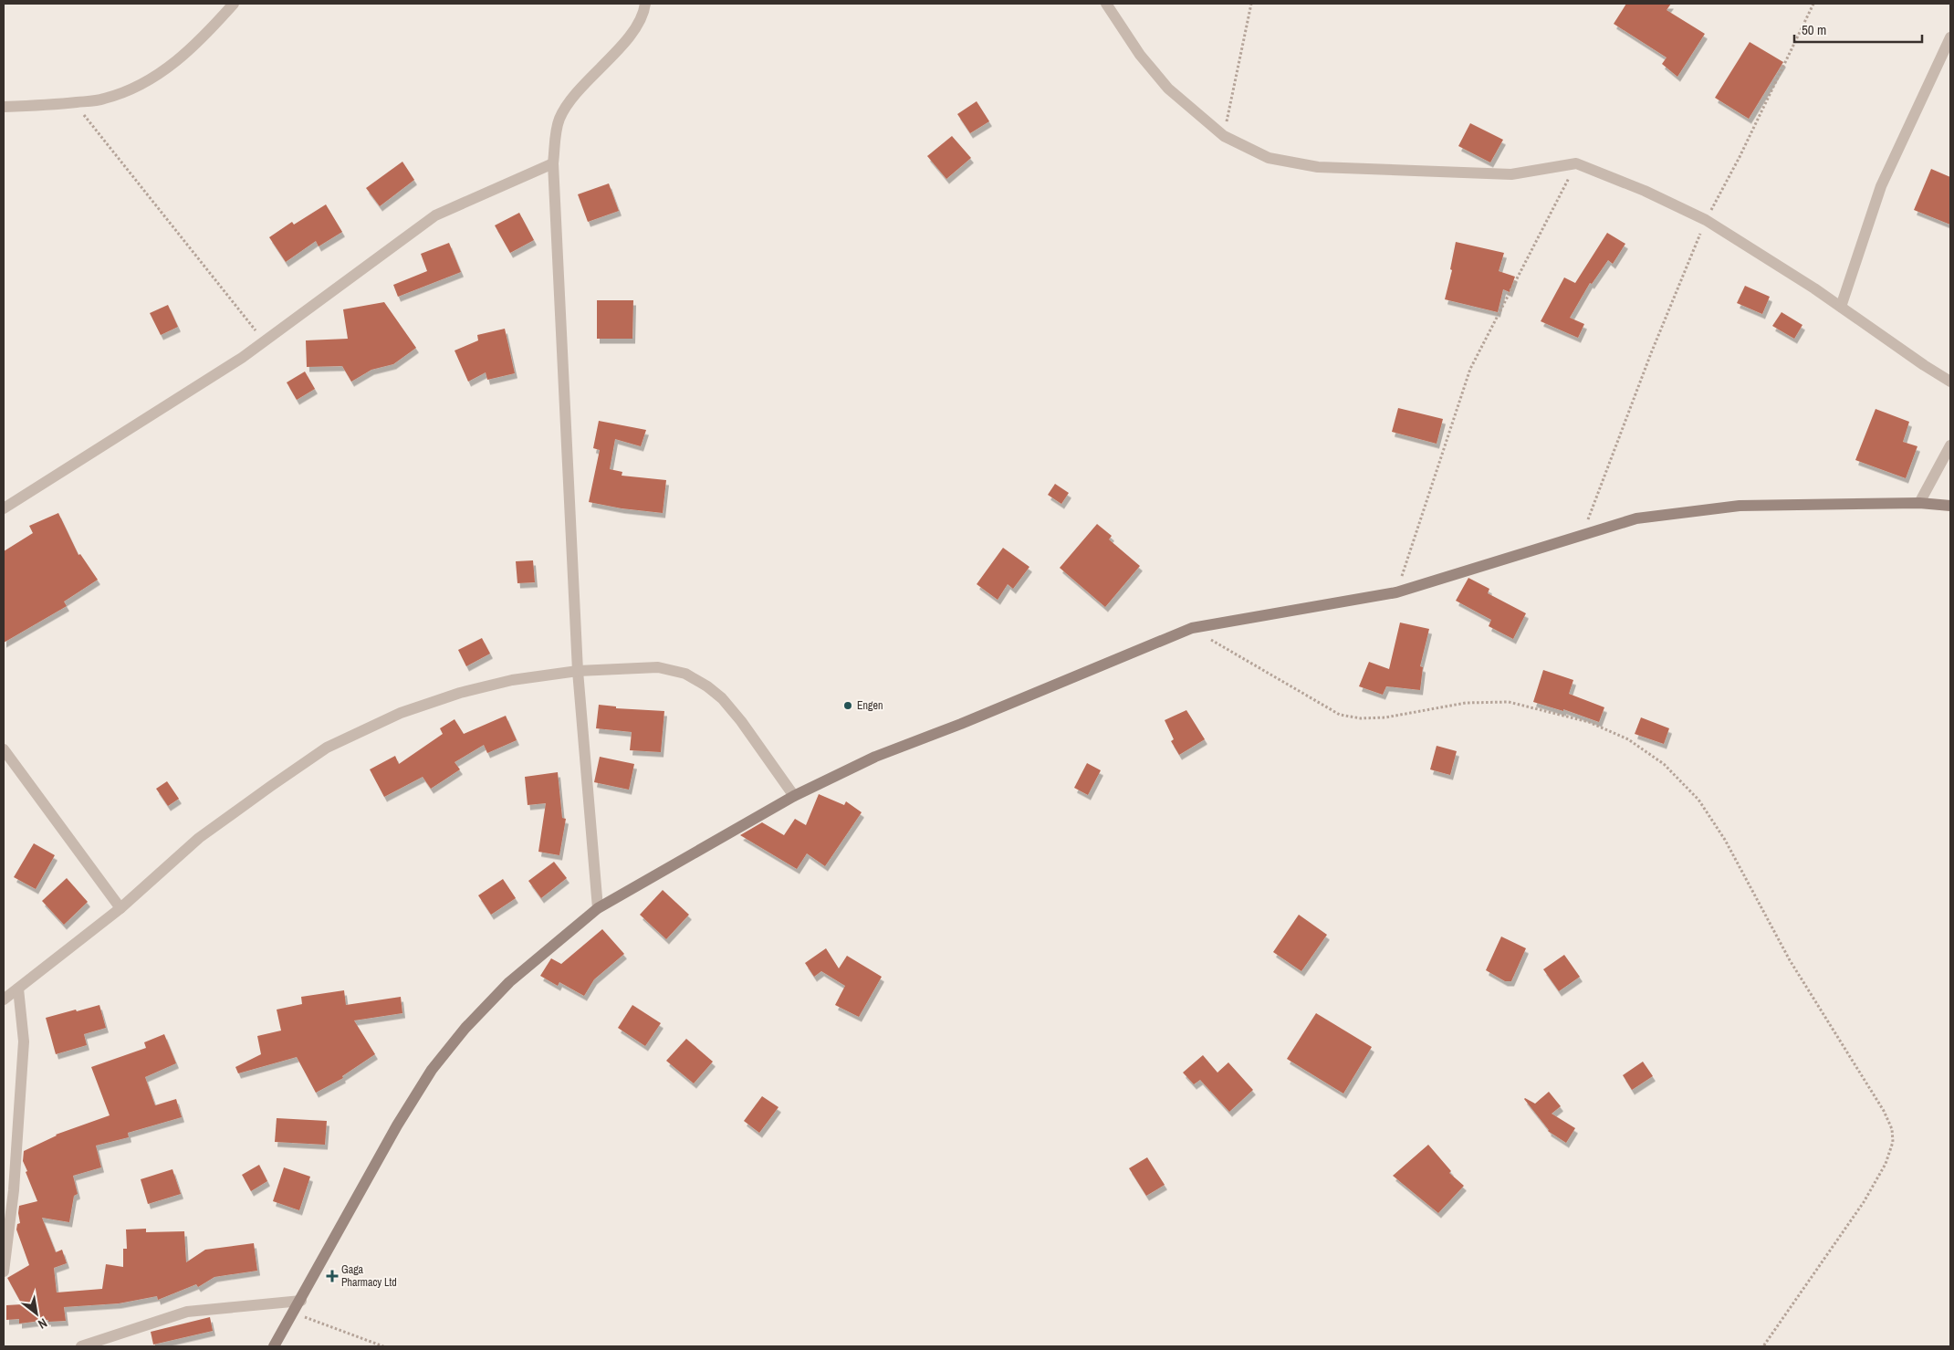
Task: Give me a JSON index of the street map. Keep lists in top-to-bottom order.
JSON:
{
  "places": {
    "other": ["Engen"],
    "health": ["Gaga Pharmacy Ltd"]
  },
  "scale_bar": "50 m",
  "north": "bottom right"
}
